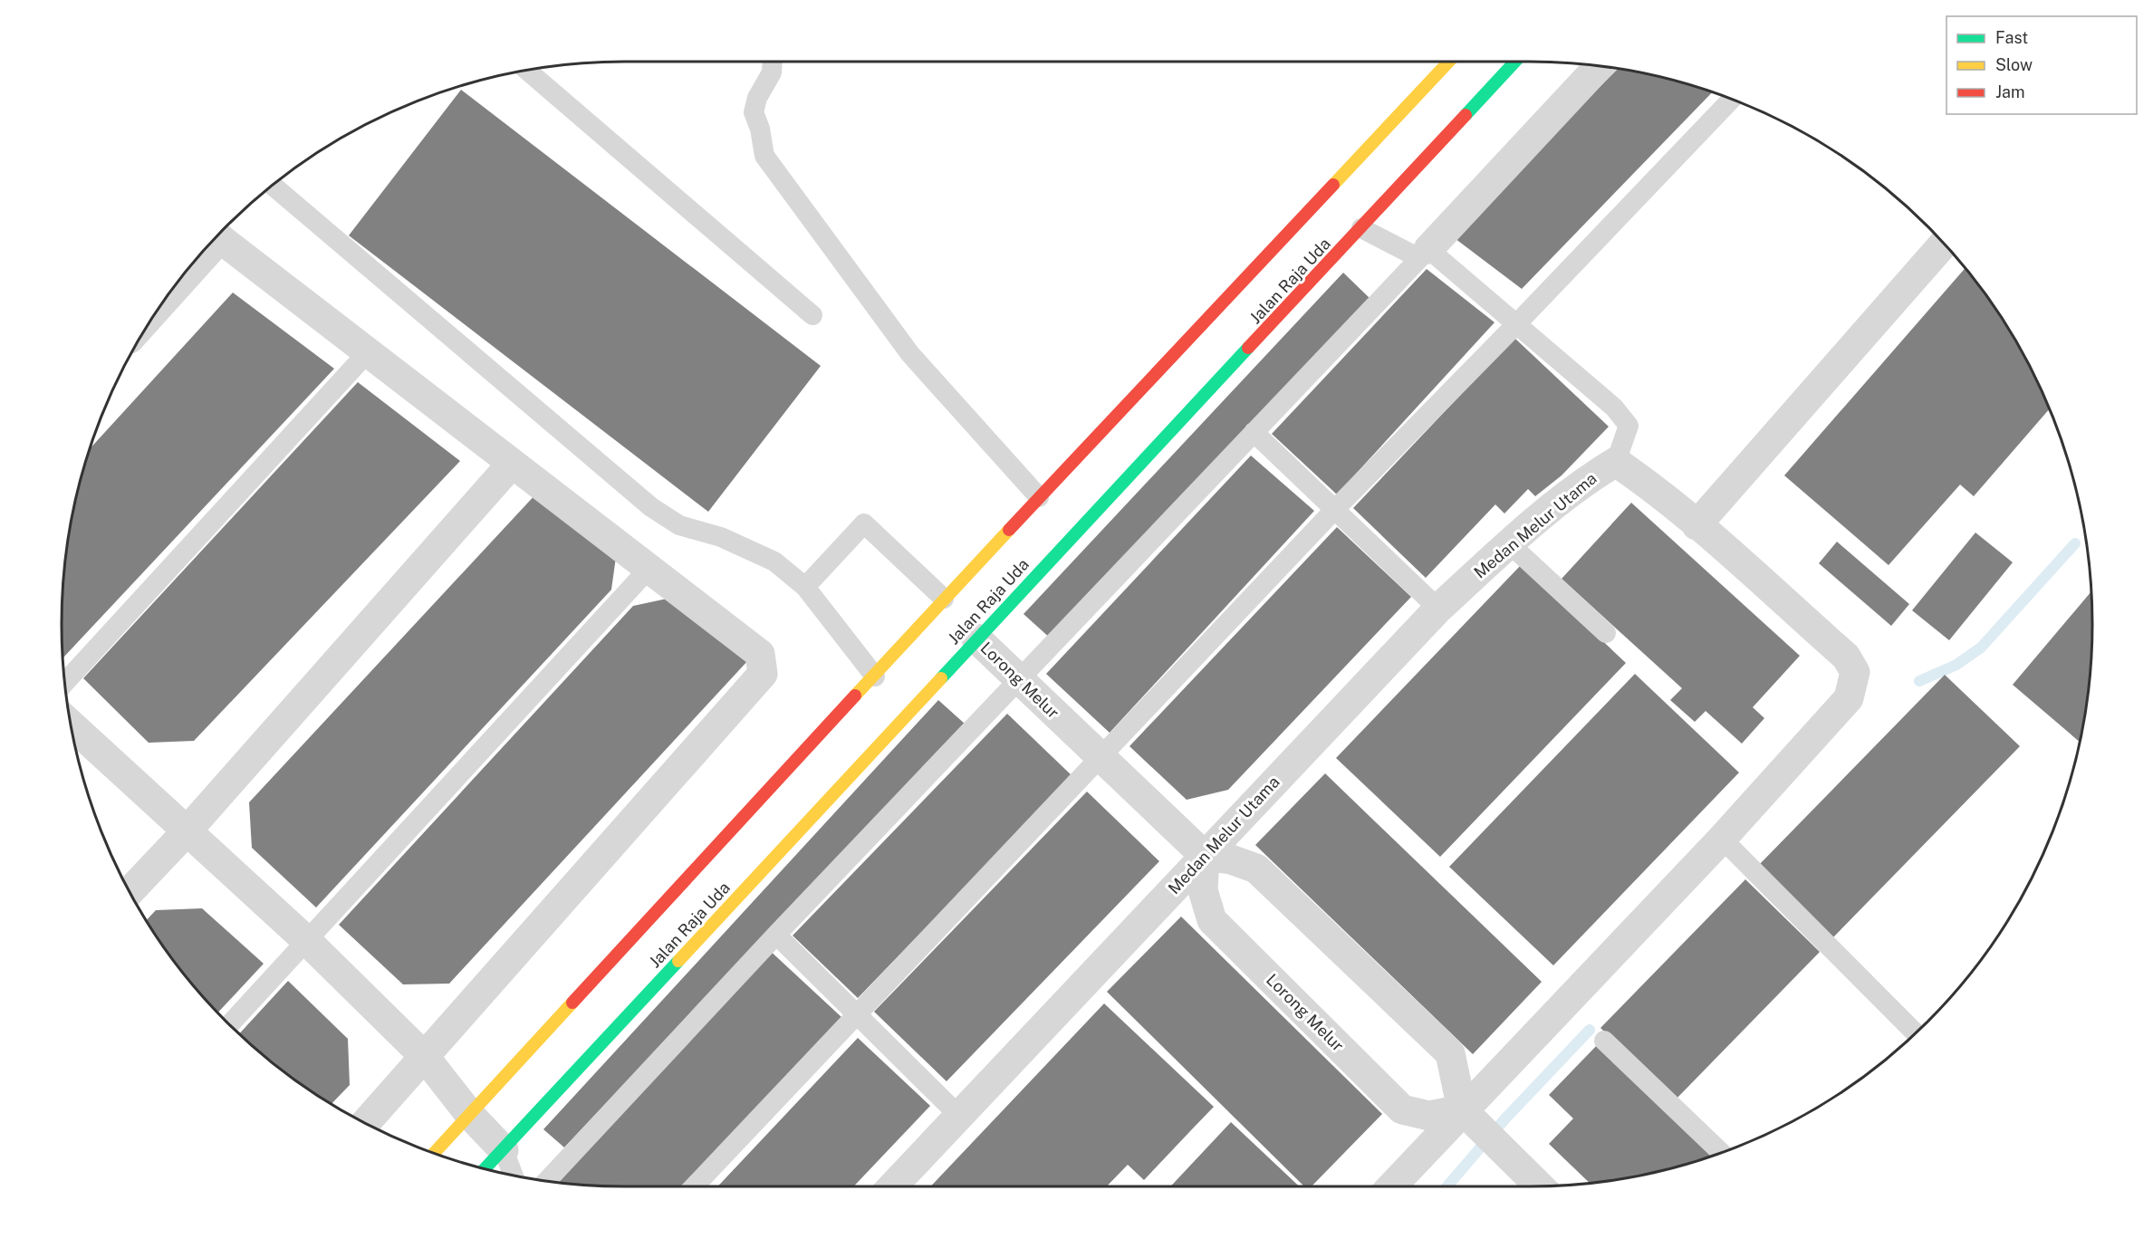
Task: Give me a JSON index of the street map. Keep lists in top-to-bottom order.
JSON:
{
  "streets": {
    "main road": ["Jalan Raja Uda"],
    "street": ["Medan Melur Utama", "Lorong Melur"]
  },
  "crossings": [
    ["Jalan Raja Uda", "Lorong Melur"],
    ["Medan Melur Utama", "Lorong Melur"]
  ],
  "legend": ["Fast", "Slow", "Jam"]
}
